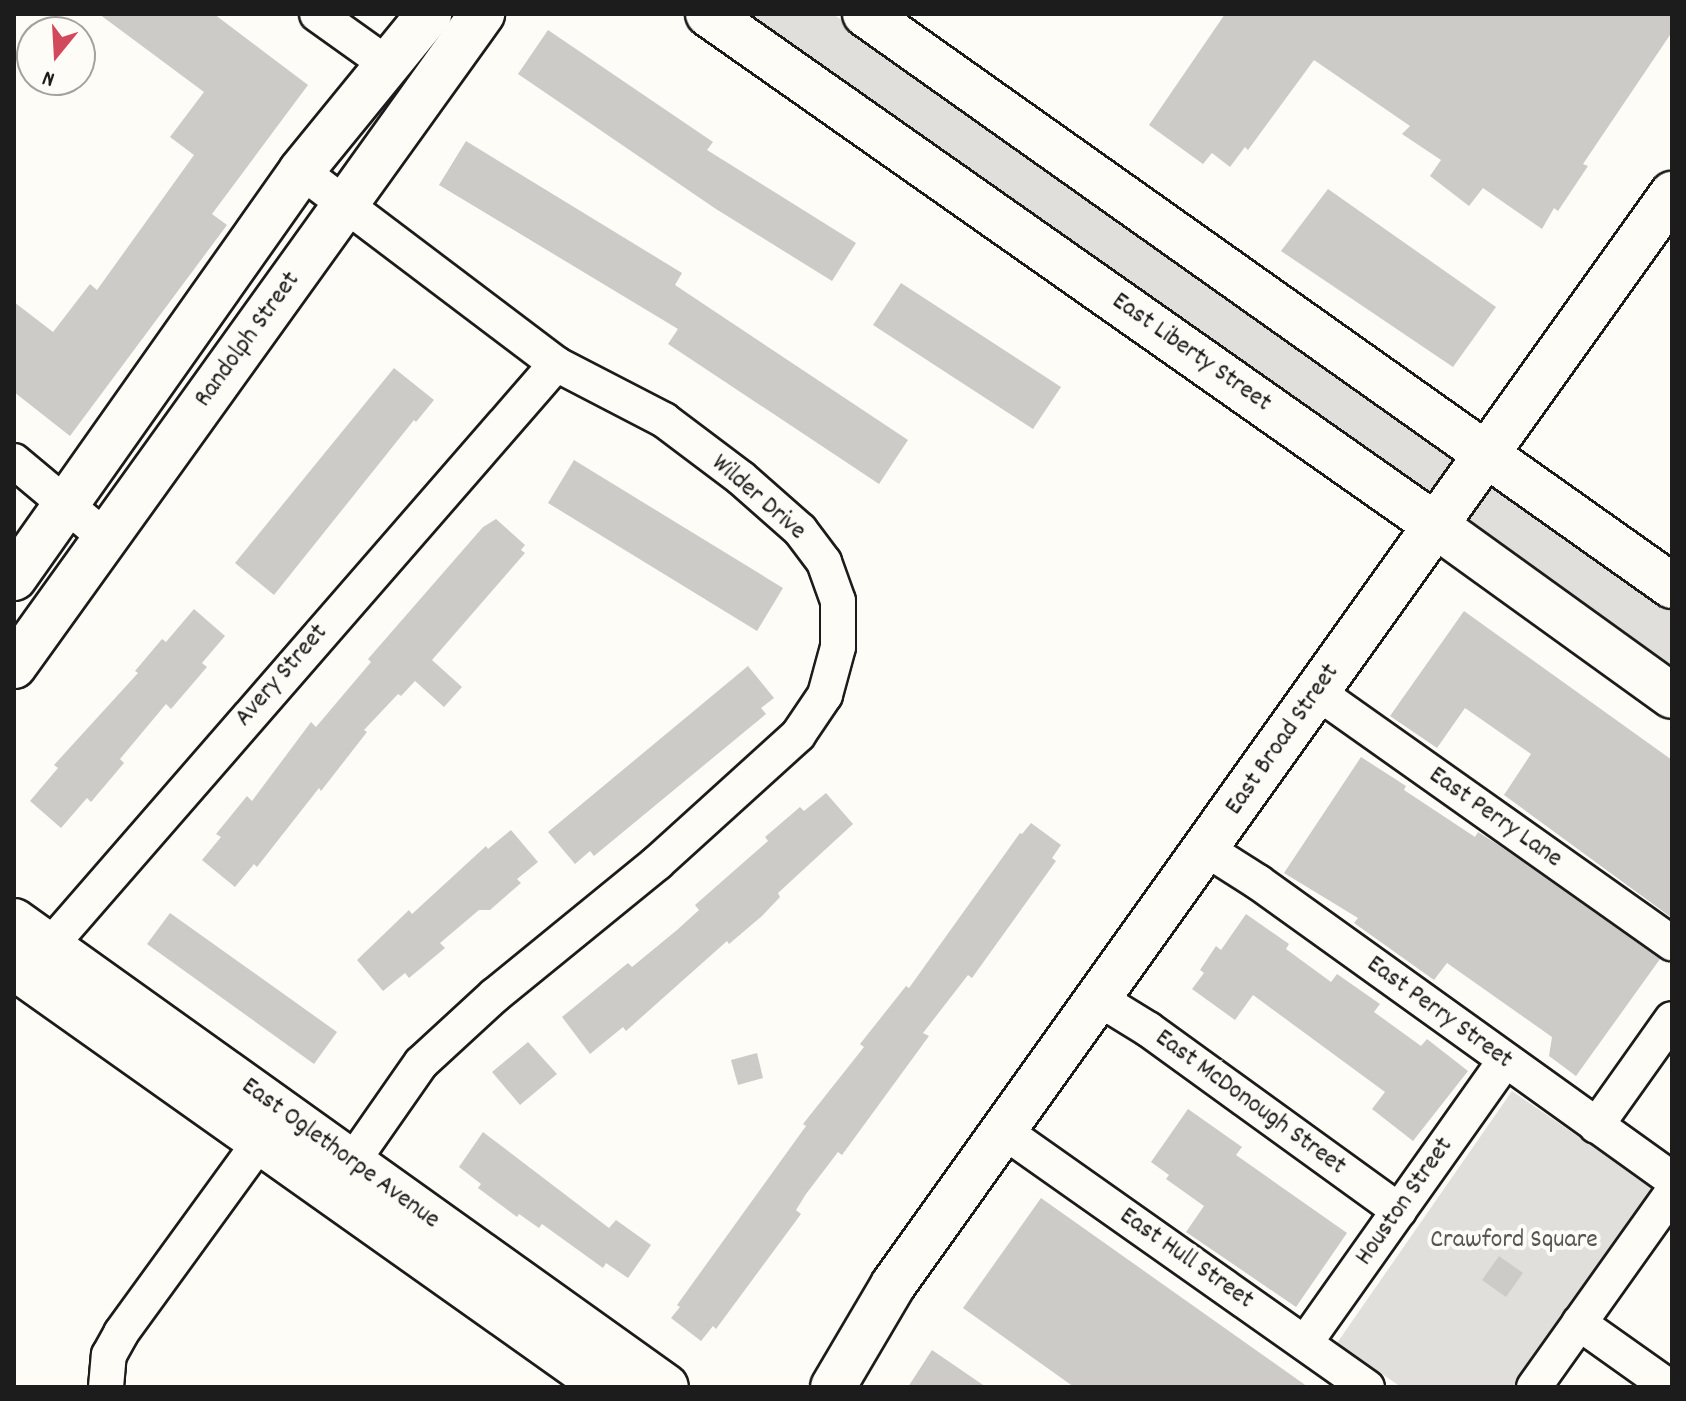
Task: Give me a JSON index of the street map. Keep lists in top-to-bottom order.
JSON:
{
  "streets": {
    "main road": [
      "Randolph Street",
      "East Liberty Street",
      "East Broad Street",
      "East Oglethorpe Avenue"
    ],
    "street": [
      "Wilder Drive",
      "Avery Street",
      "East Perry Lane",
      "East Perry Street",
      "East McDonough Street",
      "Houston Street",
      "East Hull Street"
    ]
  },
  "crossings": [
    ["Randolph Street", "Wilder Drive"],
    ["East Liberty Street", "East Broad Street"],
    ["Wilder Drive", "Avery Street"],
    ["Wilder Drive", "East Oglethorpe Avenue"],
    ["Avery Street", "East Oglethorpe Avenue"],
    ["East Broad Street", "East Perry Lane"],
    ["East Broad Street", "East Perry Street"],
    ["East Broad Street", "East McDonough Street"],
    ["East Broad Street", "East Hull Street"],
    ["East Perry Street", "Houston Street"],
    ["East McDonough Street", "Houston Street"],
    ["Houston Street", "East Hull Street"]
  ],
  "parks": ["Crawford Square"],
  "north": "bottom"
}
